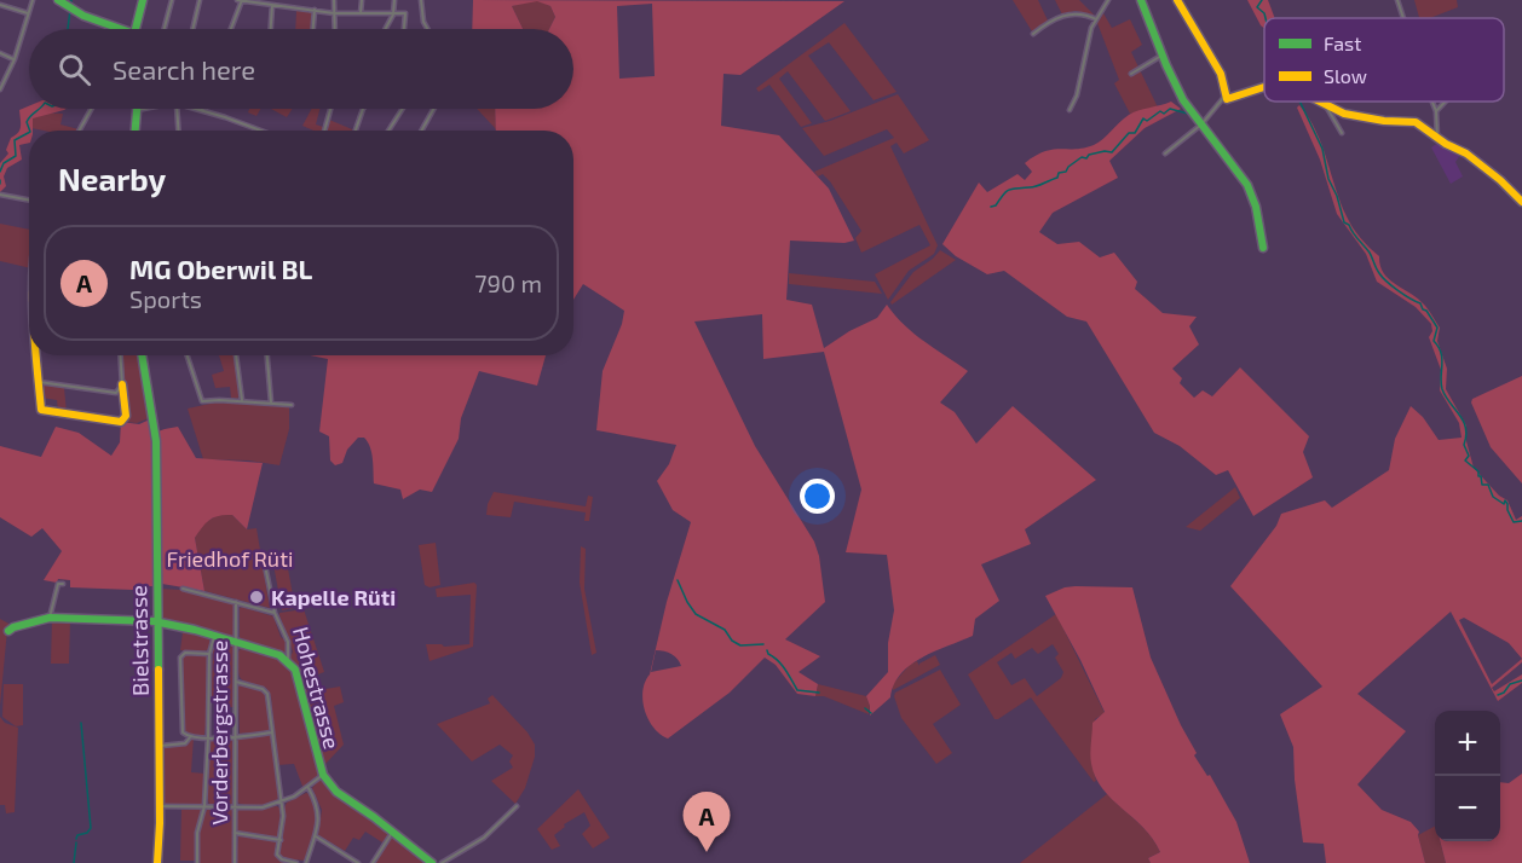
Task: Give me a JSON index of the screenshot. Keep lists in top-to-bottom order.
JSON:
{
  "streets": {
    "street": ["Bielstrasse", "Hohestrasse", "Vorderbergstrasse"]
  },
  "parks": ["Friedhof Rüti"],
  "places": ["Kapelle Rüti"],
  "legend": ["Fast", "Slow"],
  "page": {
    "search": "Search here",
    "heading": "Nearby",
    "list": [
      {
        "mark": "A",
        "name": "MG Oberwil BL",
        "note": "Sports",
        "value": "790 m"
      }
    ],
    "map_buttons": ["+", "−"],
    "pins": "A"
  }
}
